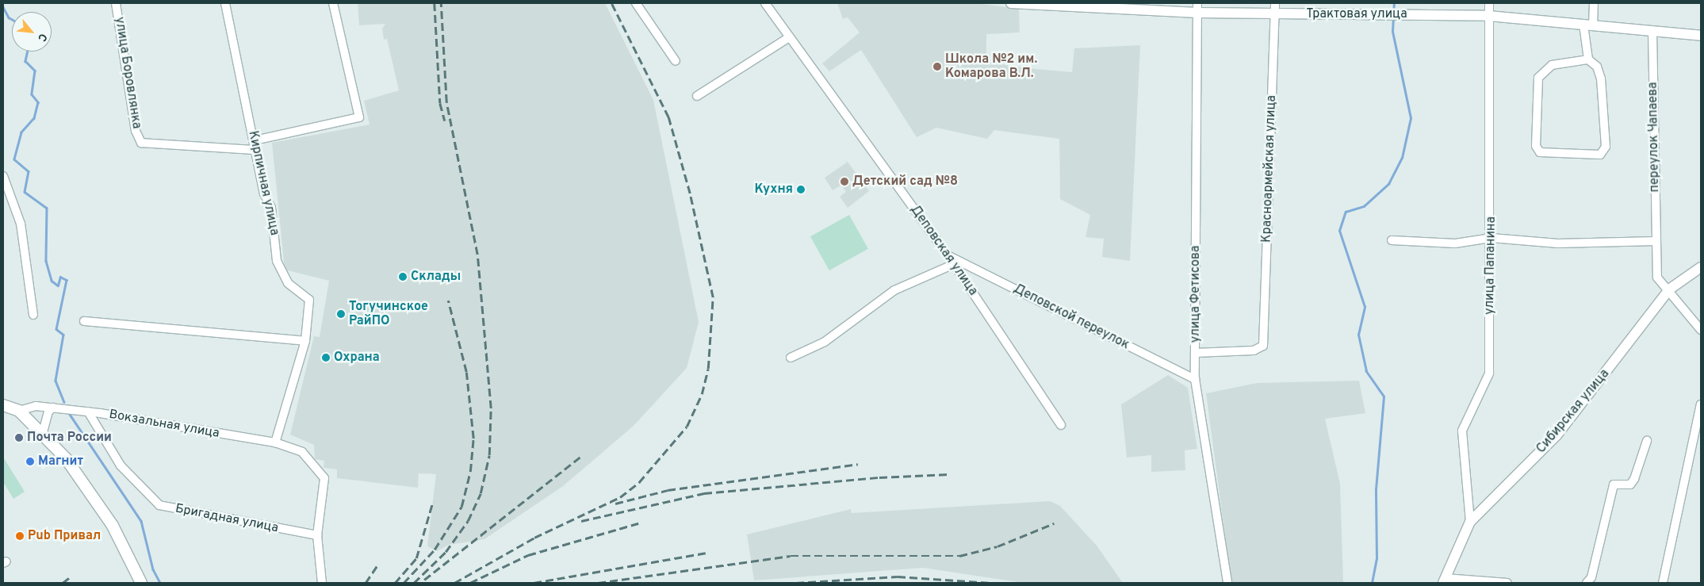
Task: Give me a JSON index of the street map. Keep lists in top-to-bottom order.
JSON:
{
  "streets": {
    "street": [
      "Трактовая улица",
      "улица Боровлянка",
      "переулок Чапаева",
      "Красноармейская улица",
      "Кирпичная улица",
      "Деповская улица",
      "улица Папанина",
      "улица Фетисова",
      "Деповской переулок",
      "Сибирская улица",
      "Вокзальная улица",
      "Бригадная улица"
    ]
  },
  "crossings": [
    ["Трактовая улица", "переулок Чапаева"],
    ["Трактовая улица", "Красноармейская улица"],
    ["Трактовая улица", "улица Папанина"],
    ["Трактовая улица", "улица Фетисова"],
    ["улица Боровлянка", "Кирпичная улица"],
    ["переулок Чапаева", "Сибирская улица"],
    ["Красноармейская улица", "улица Фетисова"],
    ["Кирпичная улица", "Вокзальная улица"],
    ["Деповская улица", "Деповской переулок"],
    ["улица Папанина", "Сибирская улица"],
    ["улица Фетисова", "Деповской переулок"],
    ["Вокзальная улица", "Бригадная улица"]
  ],
  "places": [
    "Школа №2 им. Комарова В.Л.",
    "Детский сад №8",
    "Кухня",
    "Склады",
    "Тогучинское РайПО",
    "Охрана",
    "Почта России",
    "Магнит",
    "Pub Привал"
  ],
  "north": "bottom right"
}
